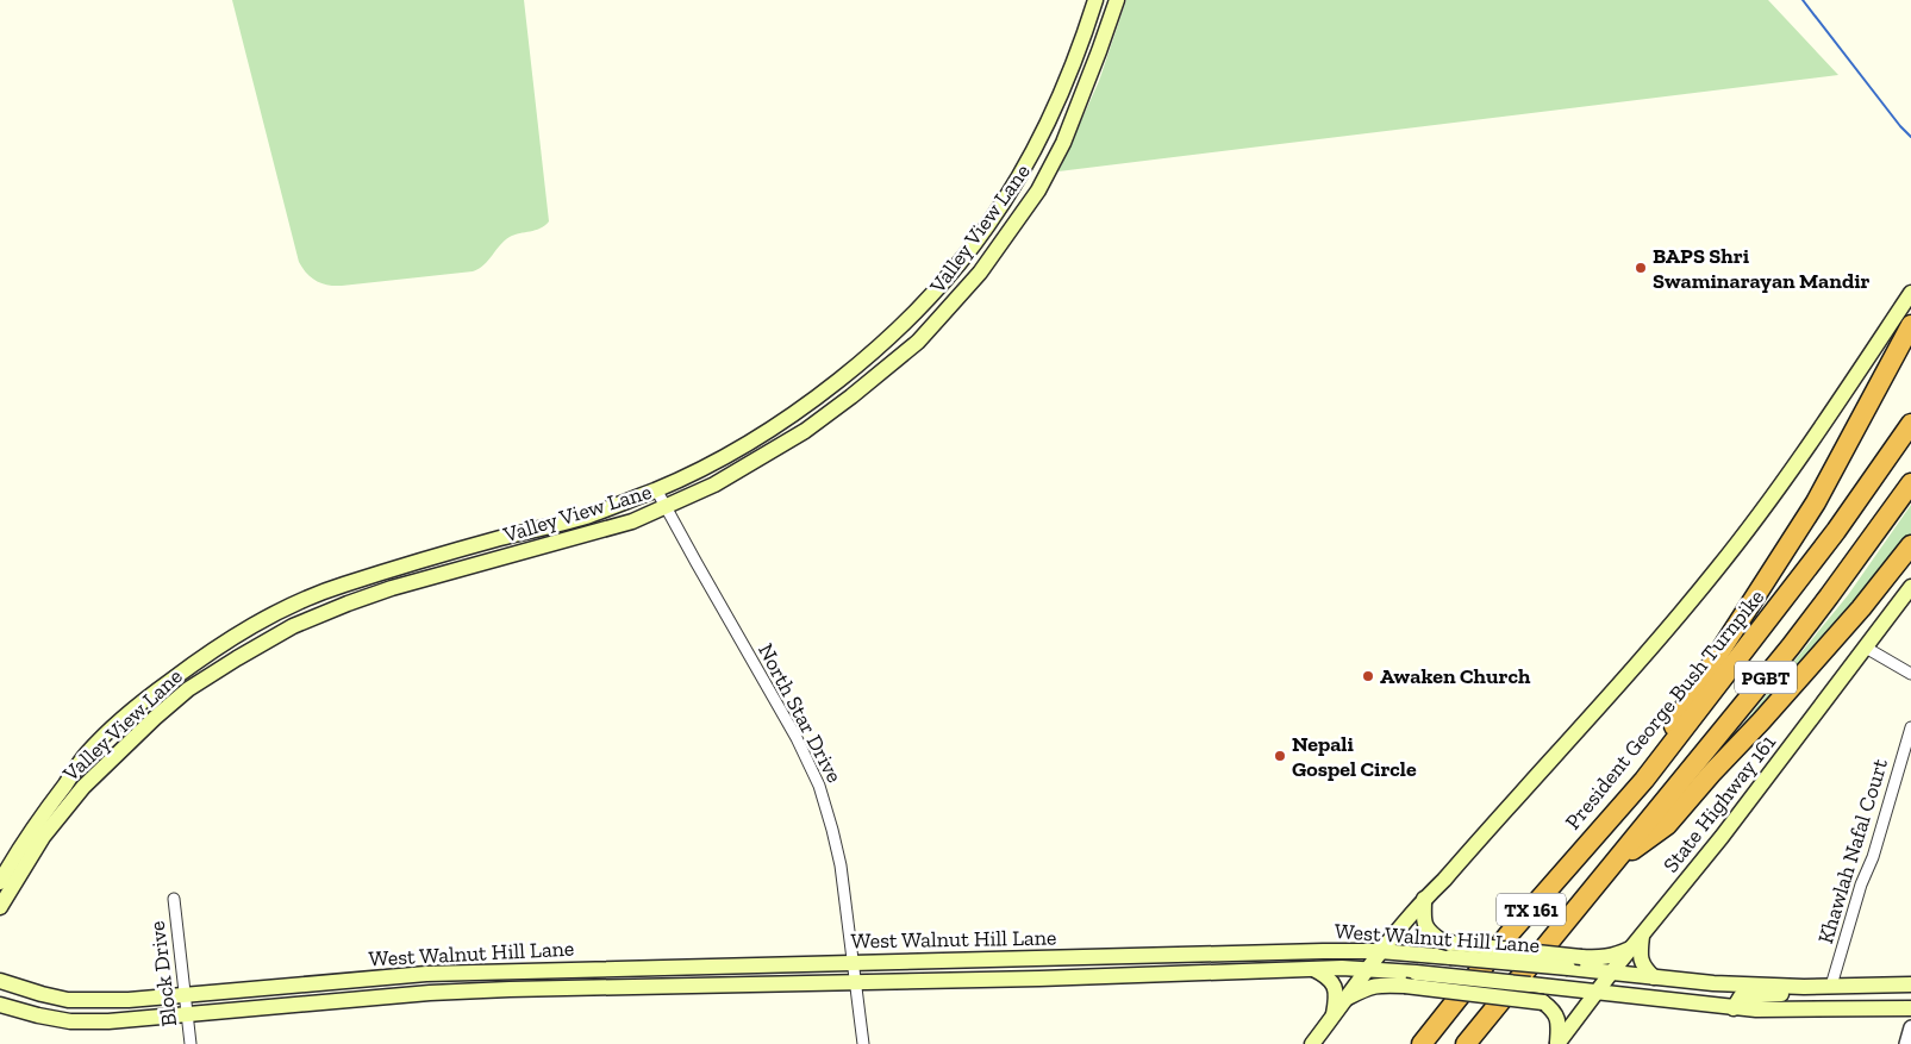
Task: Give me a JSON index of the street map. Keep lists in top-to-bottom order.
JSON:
{
  "streets": {
    "highway": ["PGBT", "President George Bush Turnpike", "TX 161"],
    "main road": ["Valley View Lane", "State Highway 161", "West Walnut Hill Lane"],
    "street": ["North Star Drive", "Khawlah Nafal Court", "Block Drive"]
  },
  "crossings": [
    ["Valley View Lane", "North Star Drive"],
    ["PGBT", "TX 161"],
    ["North Star Drive", "West Walnut Hill Lane"],
    ["State Highway 161", "West Walnut Hill Lane"],
    ["Khawlah Nafal Court", "West Walnut Hill Lane"],
    ["West Walnut Hill Lane", "Block Drive"]
  ],
  "places": ["BAPS Shri Swaminarayan Mandir", "Awaken Church", "Nepali Gospel Circle"]
}
